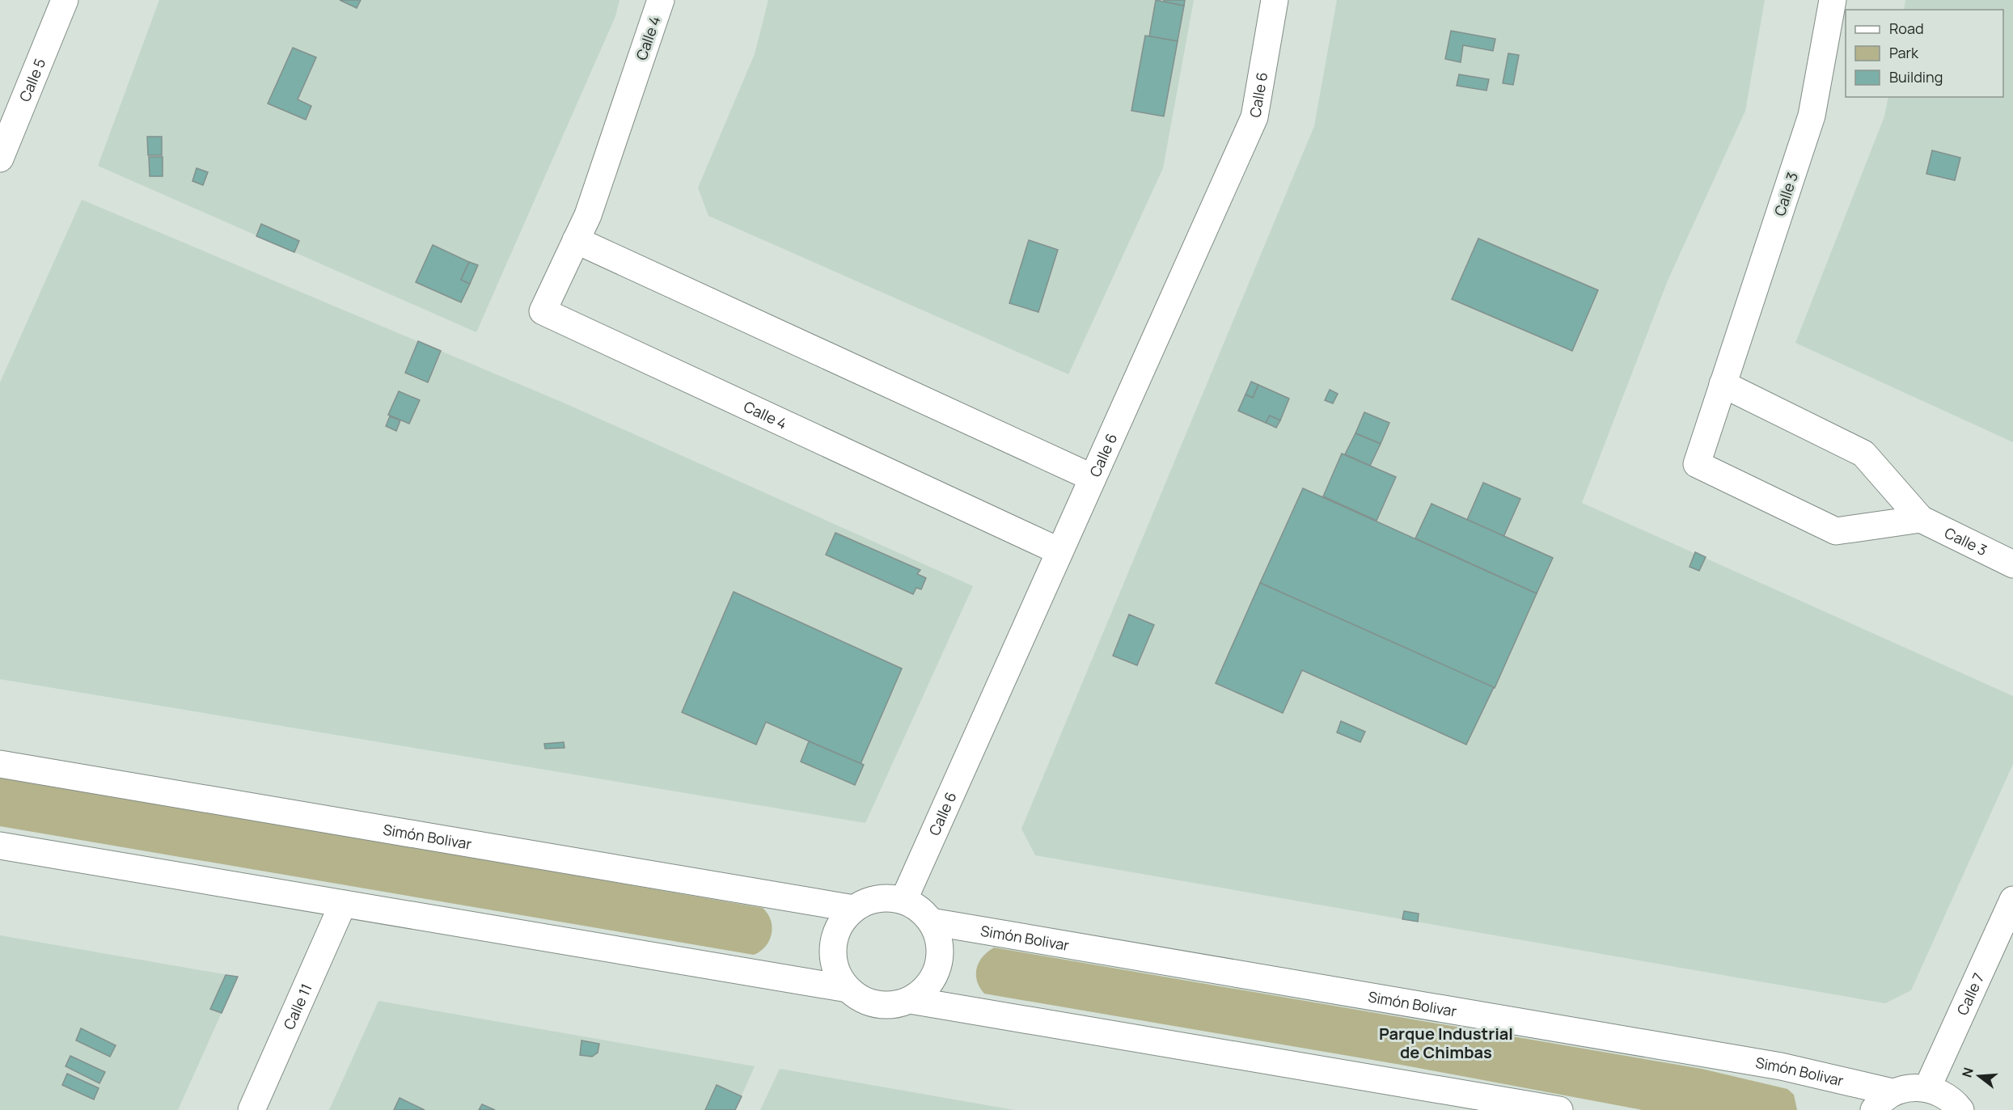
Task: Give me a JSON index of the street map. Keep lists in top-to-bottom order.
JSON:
{
  "streets": {
    "street": [
      "Calle 4",
      "Calle 5",
      "Calle 6",
      "Calle 3",
      "Simón Bolivar",
      "Calle 7",
      "Calle 11"
    ]
  },
  "crossings": [
    ["Calle 4", "Calle 6"],
    ["Calle 6", "Simón Bolivar"]
  ],
  "districts": ["Parque Industrial de Chimbas"],
  "legend": ["Road", "Park", "Building"],
  "north": "left"
}
